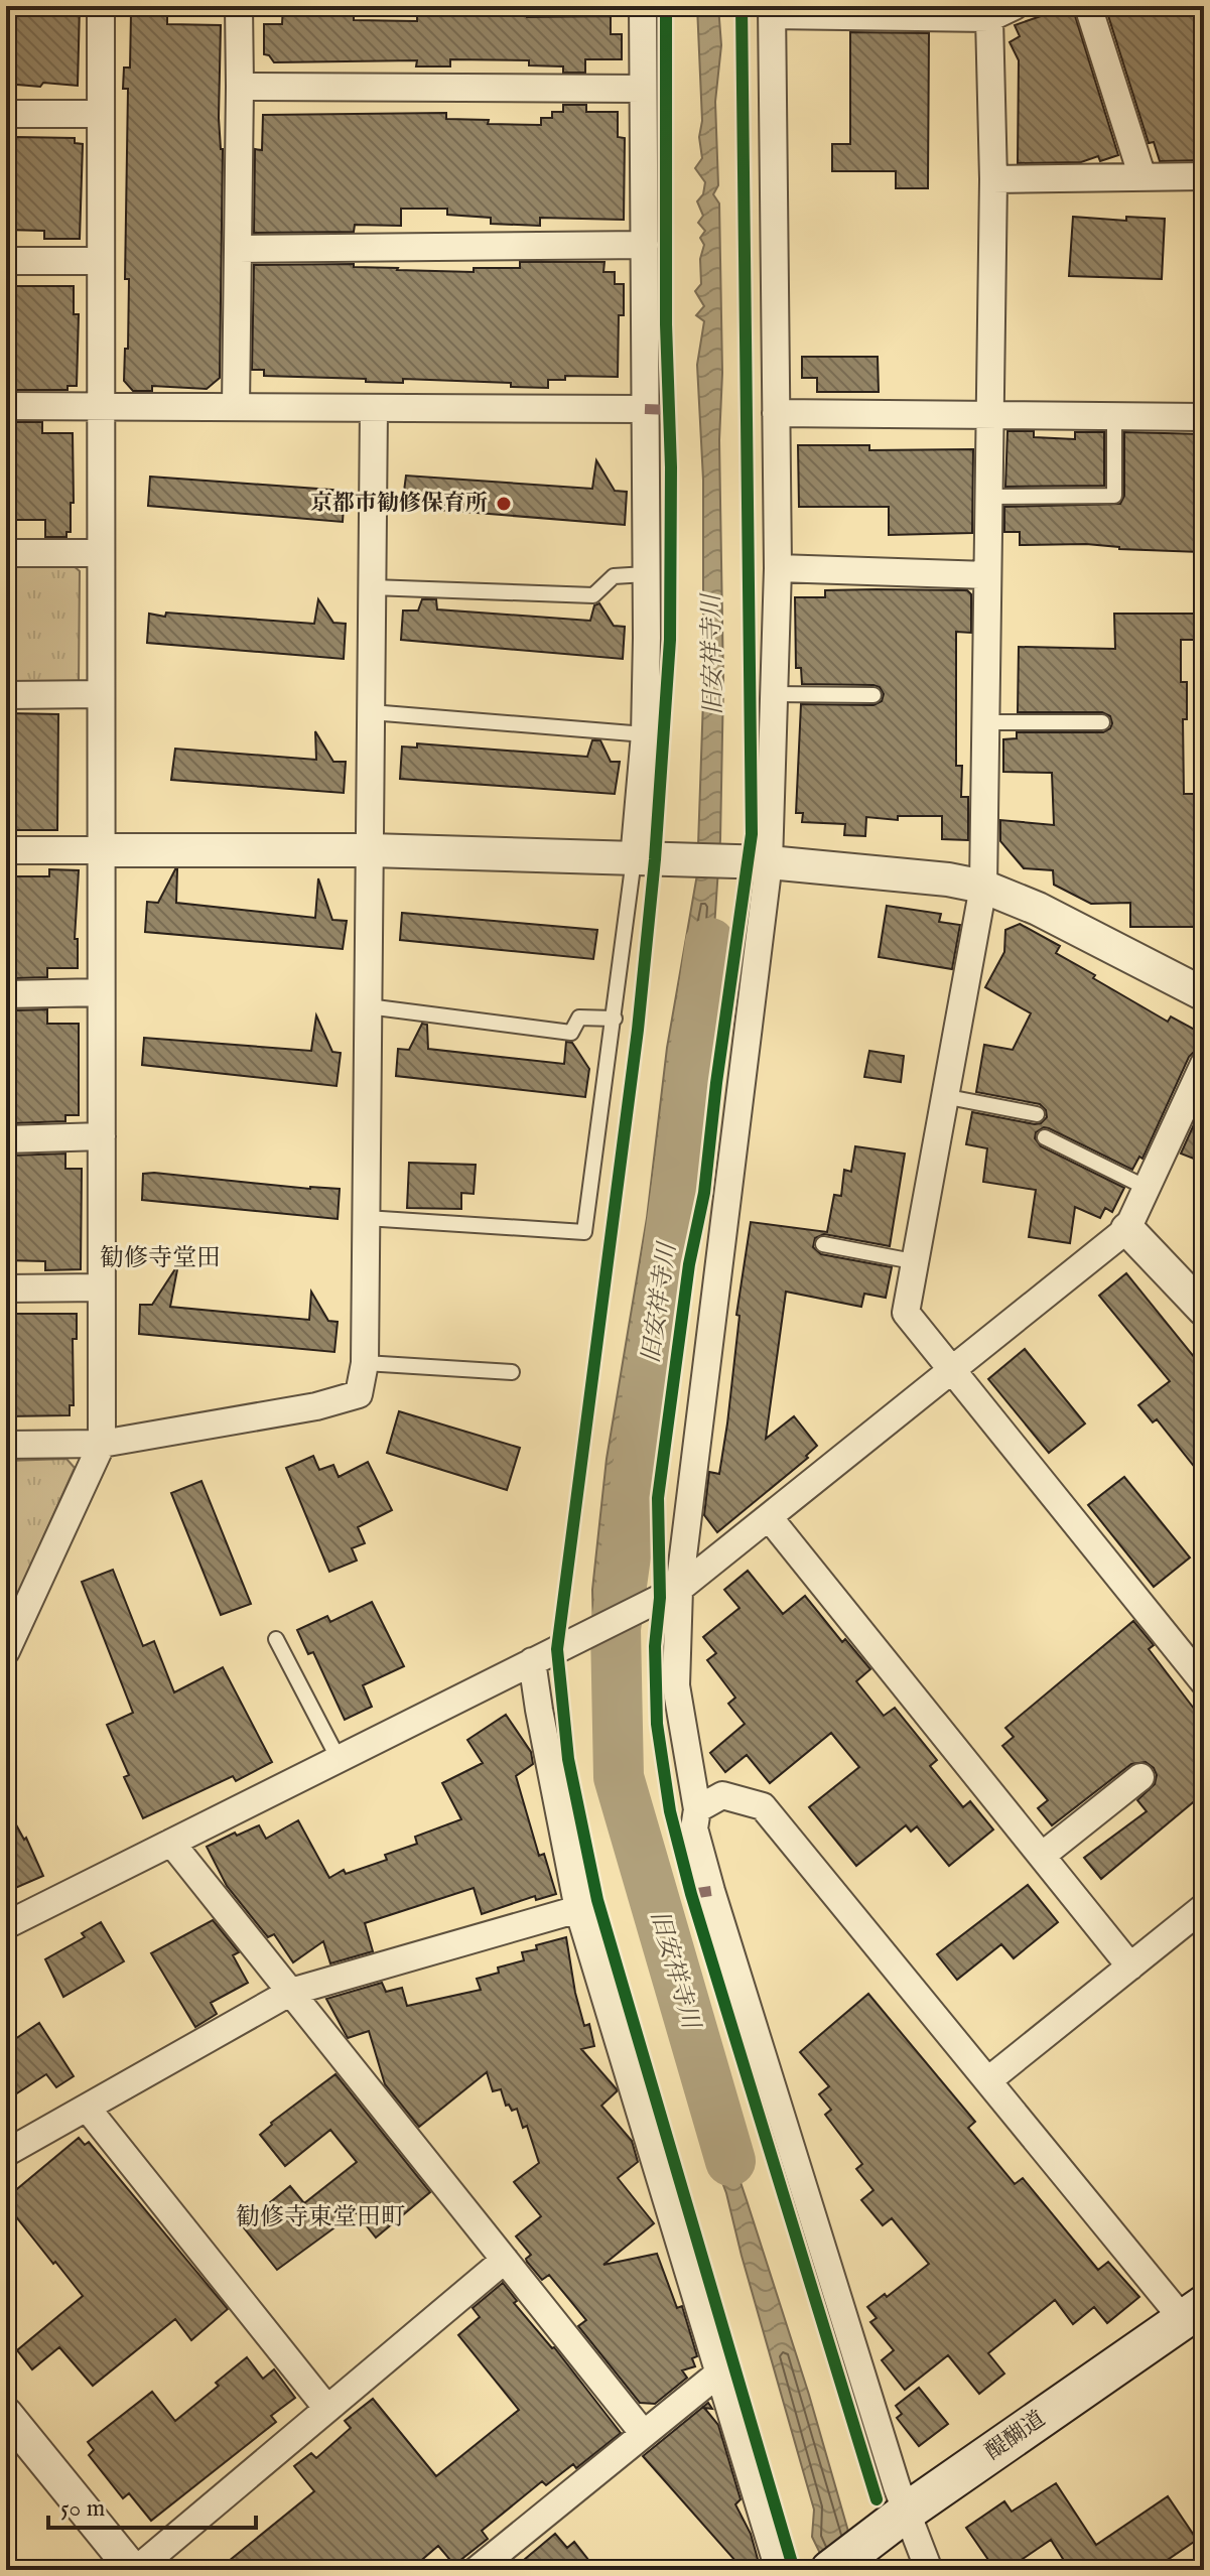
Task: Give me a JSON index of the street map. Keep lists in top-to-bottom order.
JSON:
{
  "streets": {
    "main road": ["醍醐道"]
  },
  "districts": ["勧修寺堂田", "勧修寺東堂田町"],
  "water": ["旧安祥寺川"],
  "places": ["京都市勧修保育所"],
  "scale_bar": "50 m"
}
